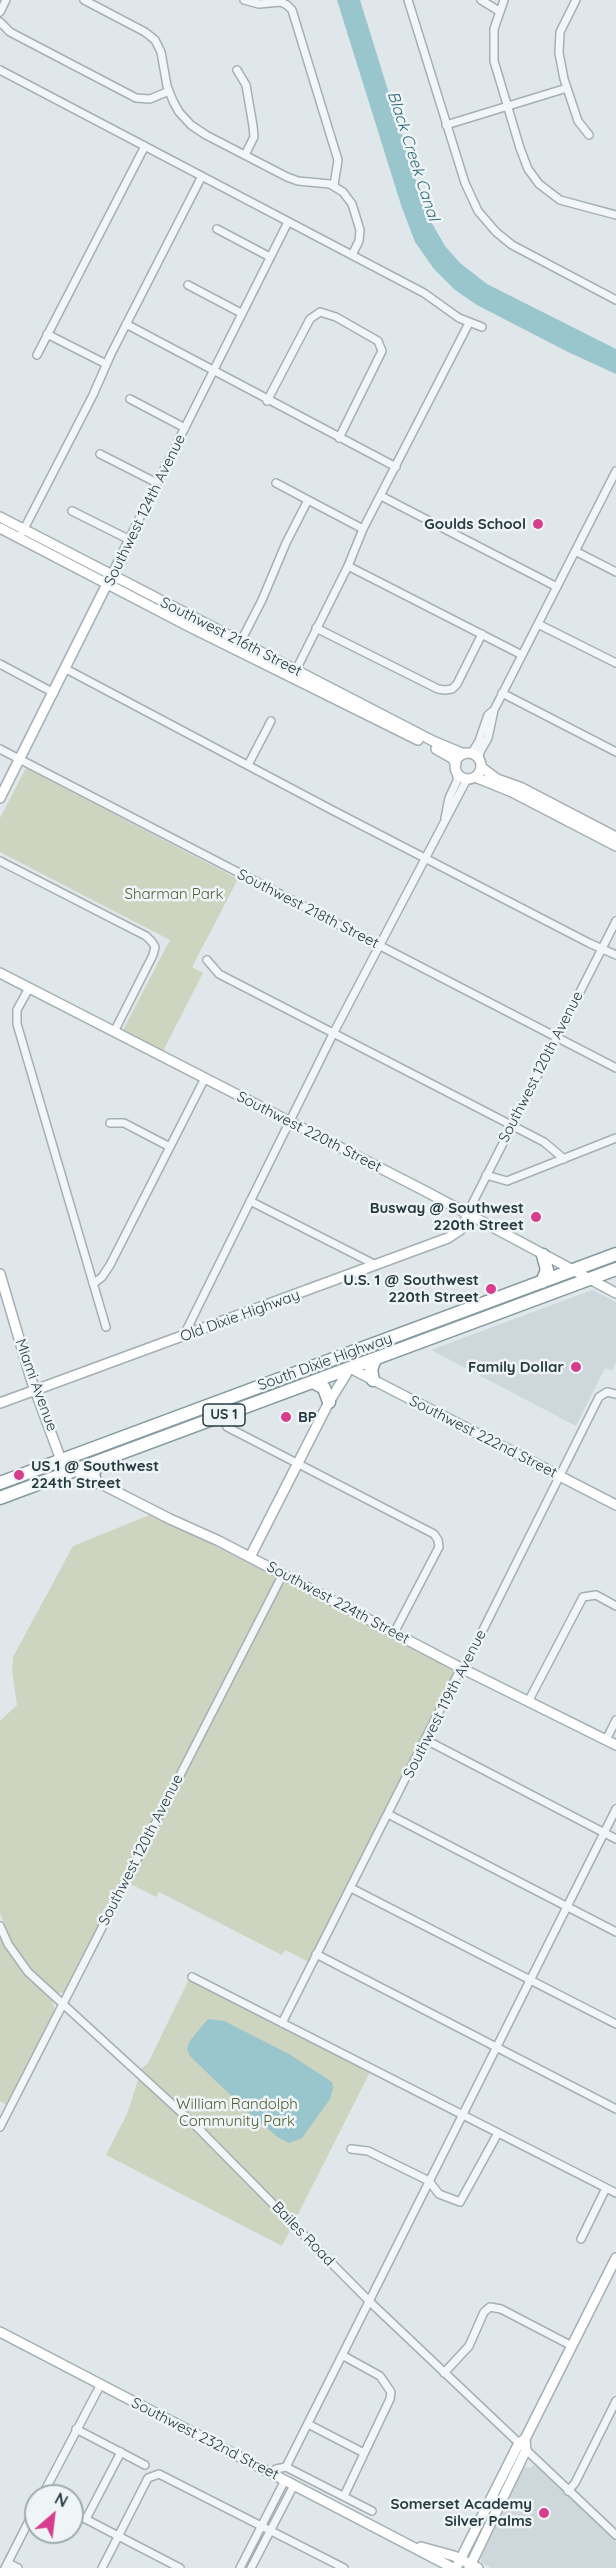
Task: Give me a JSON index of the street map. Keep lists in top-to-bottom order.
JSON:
{
  "streets": {
    "highway": ["South Dixie Highway", "US 1"],
    "street": [
      "Southwest 124th Avenue",
      "Southwest 216th Street",
      "Southwest 218th Street",
      "Southwest 120th Avenue",
      "Southwest 220th Street",
      "Old Dixie Highway",
      "Miami Avenue",
      "Southwest 222nd Street",
      "Southwest 224th Street",
      "Southwest 119th Avenue",
      "Bailes Road",
      "Southwest 232nd Street"
    ]
  },
  "crossings": [
    ["Southwest 124th Avenue", "Southwest 216th Street"],
    ["Southwest 124th Avenue", "Southwest 218th Street"],
    ["Southwest 218th Street", "Southwest 120th Avenue"],
    ["Southwest 120th Avenue", "Southwest 220th Street"],
    ["Southwest 120th Avenue", "Old Dixie Highway"],
    ["Southwest 120th Avenue", "Southwest 224th Street"],
    ["Southwest 120th Avenue", "Bailes Road"],
    ["Southwest 220th Street", "Old Dixie Highway"],
    ["Southwest 220th Street", "South Dixie Highway"],
    ["Old Dixie Highway", "Miami Avenue"],
    ["South Dixie Highway", "Miami Avenue"],
    ["South Dixie Highway", "Southwest 222nd Street"],
    ["South Dixie Highway", "Southwest 224th Street"],
    ["Miami Avenue", "Southwest 224th Street"],
    ["Southwest 222nd Street", "Southwest 119th Avenue"],
    ["Southwest 224th Street", "Southwest 119th Avenue"]
  ],
  "water": ["Black Creek Canal"],
  "parks": ["Sharman Park", "William Randolph Community Park"],
  "places": [
    "Goulds School",
    "Busway @ Southwest 220th Street",
    "U.S. 1 @ Southwest 220th Street",
    "Family Dollar",
    "BP",
    "US 1 @ Southwest 224th Street",
    "Somerset Academy Silver Palms"
  ],
  "north": "top right"
}
